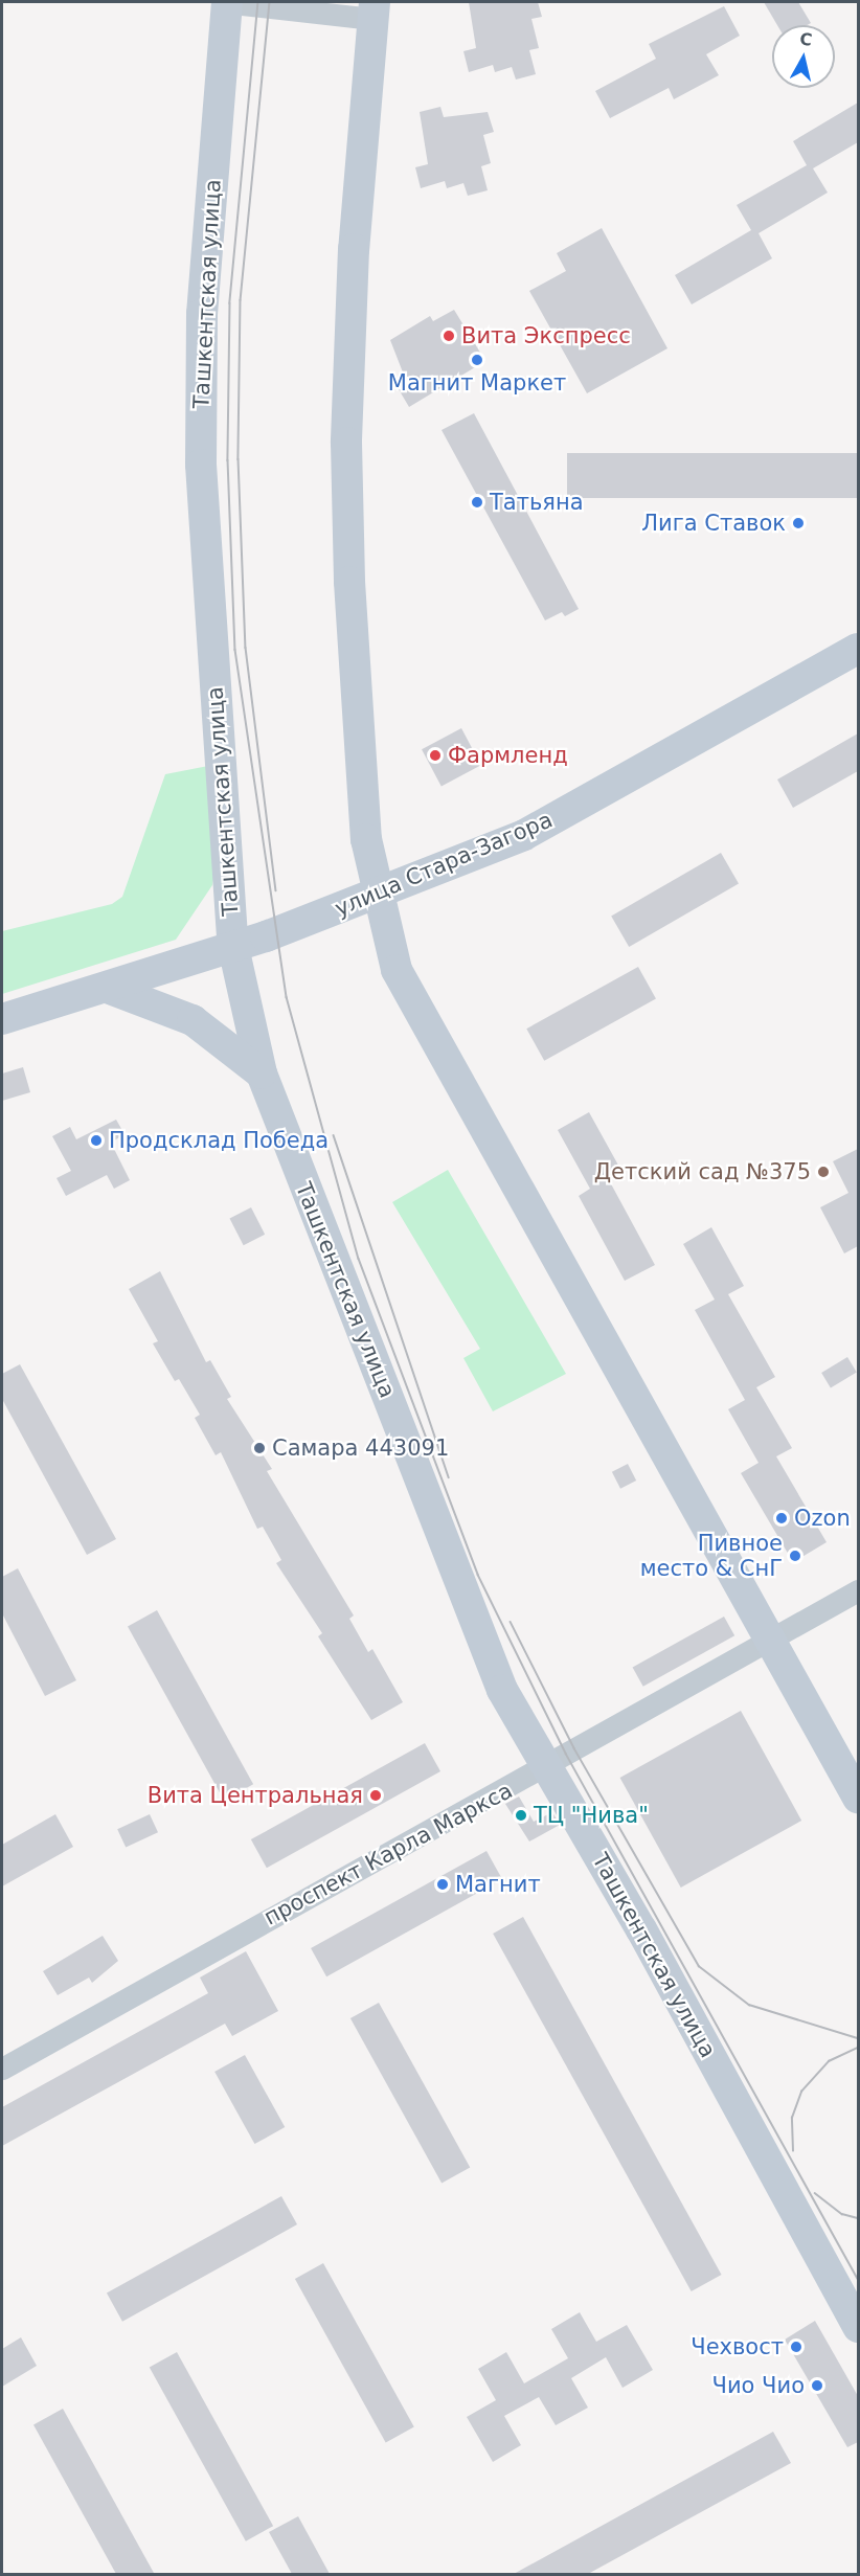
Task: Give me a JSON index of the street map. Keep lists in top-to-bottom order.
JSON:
{
  "streets": {
    "main road": ["Ташкентская улица", "улица Стара-Загора"],
    "street": ["проспект Карла Маркса"]
  },
  "crossings": [
    ["Ташкентская улица", "улица Стара-Загора"],
    ["Ташкентская улица", "проспект Карла Маркса"]
  ],
  "places": [
    "Вита Экспресс",
    "Магнит Маркет",
    "Татьяна",
    "Лига Ставок",
    "Фармленд",
    "Продсклад Победа",
    "Детский сад №375",
    "Самара 443091",
    "Ozon",
    "Пивное место & СнГ",
    "Вита Центральная",
    "ТЦ \"Нива\"",
    "Магнит",
    "Чехвост",
    "Чио Чио"
  ],
  "north": "top"
}
